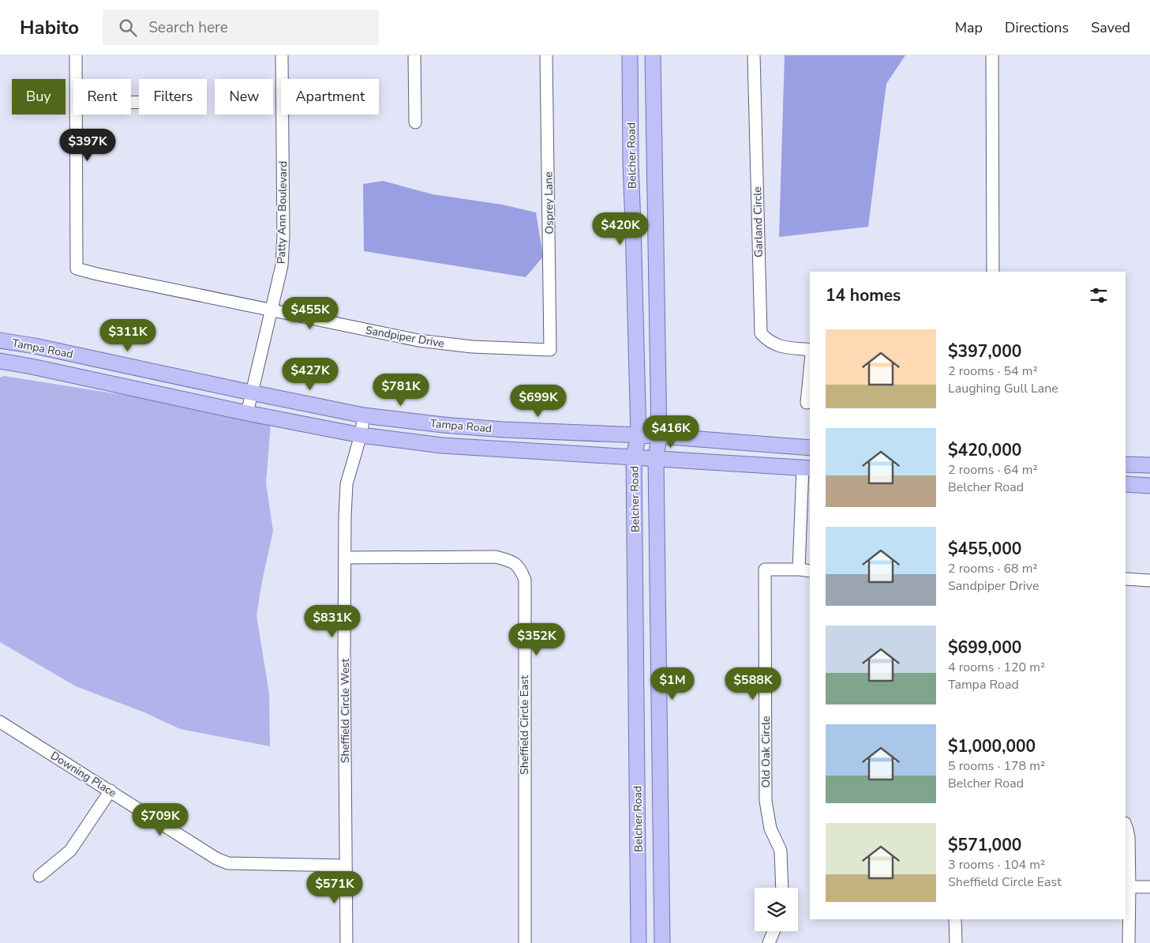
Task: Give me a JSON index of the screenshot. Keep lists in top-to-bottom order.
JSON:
{
  "streets": {
    "main road": ["Belcher Road", "Tampa Road"],
    "street": [
      "Osprey Lane",
      "Patty Ann Boulevard",
      "Garland Circle",
      "Sandpiper Drive",
      "Sheffield Circle West",
      "Sheffield Circle East",
      "Old Oak Circle",
      "Downing Place"
    ]
  },
  "crossings": [
    ["Belcher Road", "Tampa Road"],
    ["Osprey Lane", "Sandpiper Drive"],
    ["Patty Ann Boulevard", "Sandpiper Drive"],
    ["Patty Ann Boulevard", "Tampa Road"],
    ["Tampa Road", "Sheffield Circle West"],
    ["Sheffield Circle West", "Sheffield Circle East"],
    ["Sheffield Circle West", "Downing Place"]
  ],
  "page": {
    "header": "Habito",
    "search": "Search here",
    "nav": ["Map", "Directions", "Saved"],
    "chip": [
      "Buy",
      "Rent",
      "Filters",
      "New",
      "Apartment"
    ],
    "price": [
      "$397K",
      "$420K",
      "$455K",
      "$311K",
      "$427K",
      "$781K",
      "$699K",
      "$416K",
      "$831K",
      "$352K",
      "$1M",
      "$588K",
      "$709K",
      "$571K"
    ],
    "heading": "14 homes",
    "list": [
      {
        "name": "$397,000",
        "note": "2 rooms · 54 m² · Laughing Gull Lane"
      },
      {
        "name": "$420,000",
        "note": "2 rooms · 64 m² · Belcher Road"
      },
      {
        "name": "$455,000",
        "note": "2 rooms · 68 m² · Sandpiper Drive"
      },
      {
        "name": "$699,000",
        "note": "4 rooms · 120 m² · Tampa Road"
      },
      {
        "name": "$1,000,000",
        "note": "5 rooms · 178 m² · Belcher Road"
      },
      {
        "name": "$571,000",
        "note": "3 rooms · 104 m² · Sheffield Circle East"
      }
    ]
  }
}
